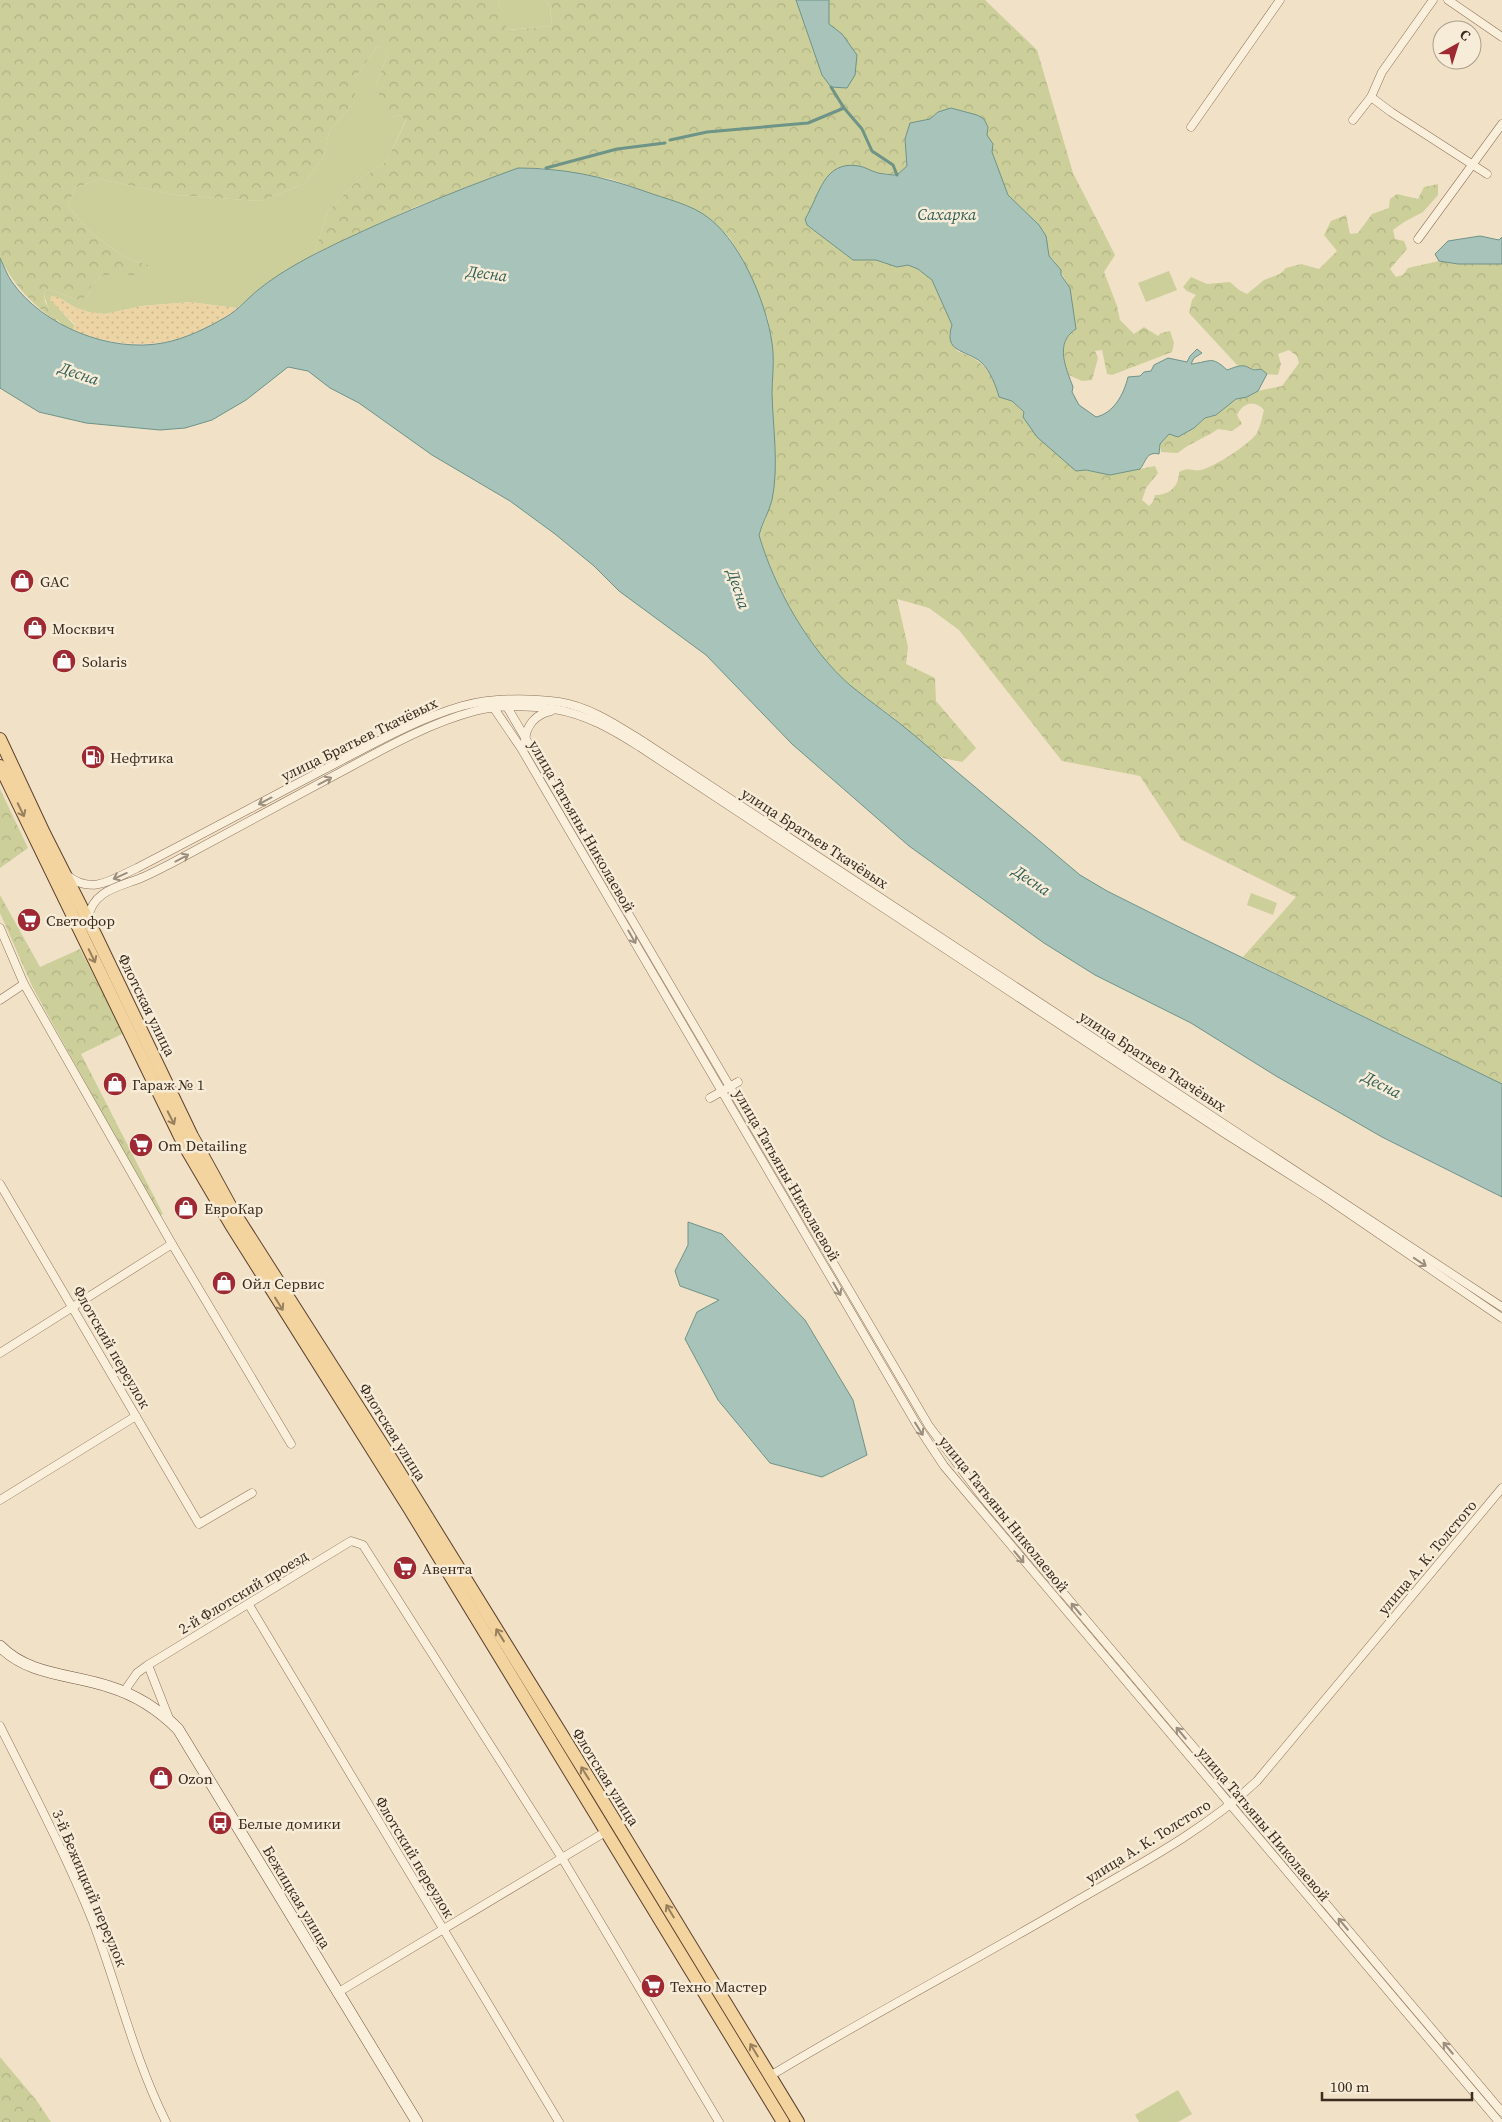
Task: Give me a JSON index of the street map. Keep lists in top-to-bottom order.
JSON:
{
  "streets": {
    "main road": ["Флотская улица"],
    "street": [
      "улица Братьев Ткачёвых",
      "улица Татьяны Николаевой",
      "Флотский переулок",
      "улица А. К. Толстого",
      "2-й Флотский проезд",
      "3-й Бежицкий переулок",
      "Бежицкая улица"
    ]
  },
  "crossings": [
    ["улица Братьев Ткачёвых", "улица Татьяны Николаевой"],
    ["улица Братьев Ткачёвых", "Флотская улица"],
    ["улица Татьяны Николаевой", "улица А. К. Толстого"],
    ["Флотская улица", "улица А. К. Толстого"],
    ["Флотский переулок", "2-й Флотский проезд"],
    ["2-й Флотский проезд", "Бежицкая улица"]
  ],
  "water": ["Сахарка", "Десна"],
  "places": {
    "shop": [
      "GAC",
      "Москвич",
      "Solaris",
      "Гараж № 1",
      "ЕвроКар",
      "Ойл Сервис",
      "Ozon"
    ],
    "fuel station": ["Нефтика"],
    "supermarket": [
      "Светофор",
      "Om Detailing",
      "Авента",
      "Техно Мастер"
    ],
    "bus stop": ["Белые домики"]
  },
  "scale_bar": "100 m",
  "north": "top right"
}
